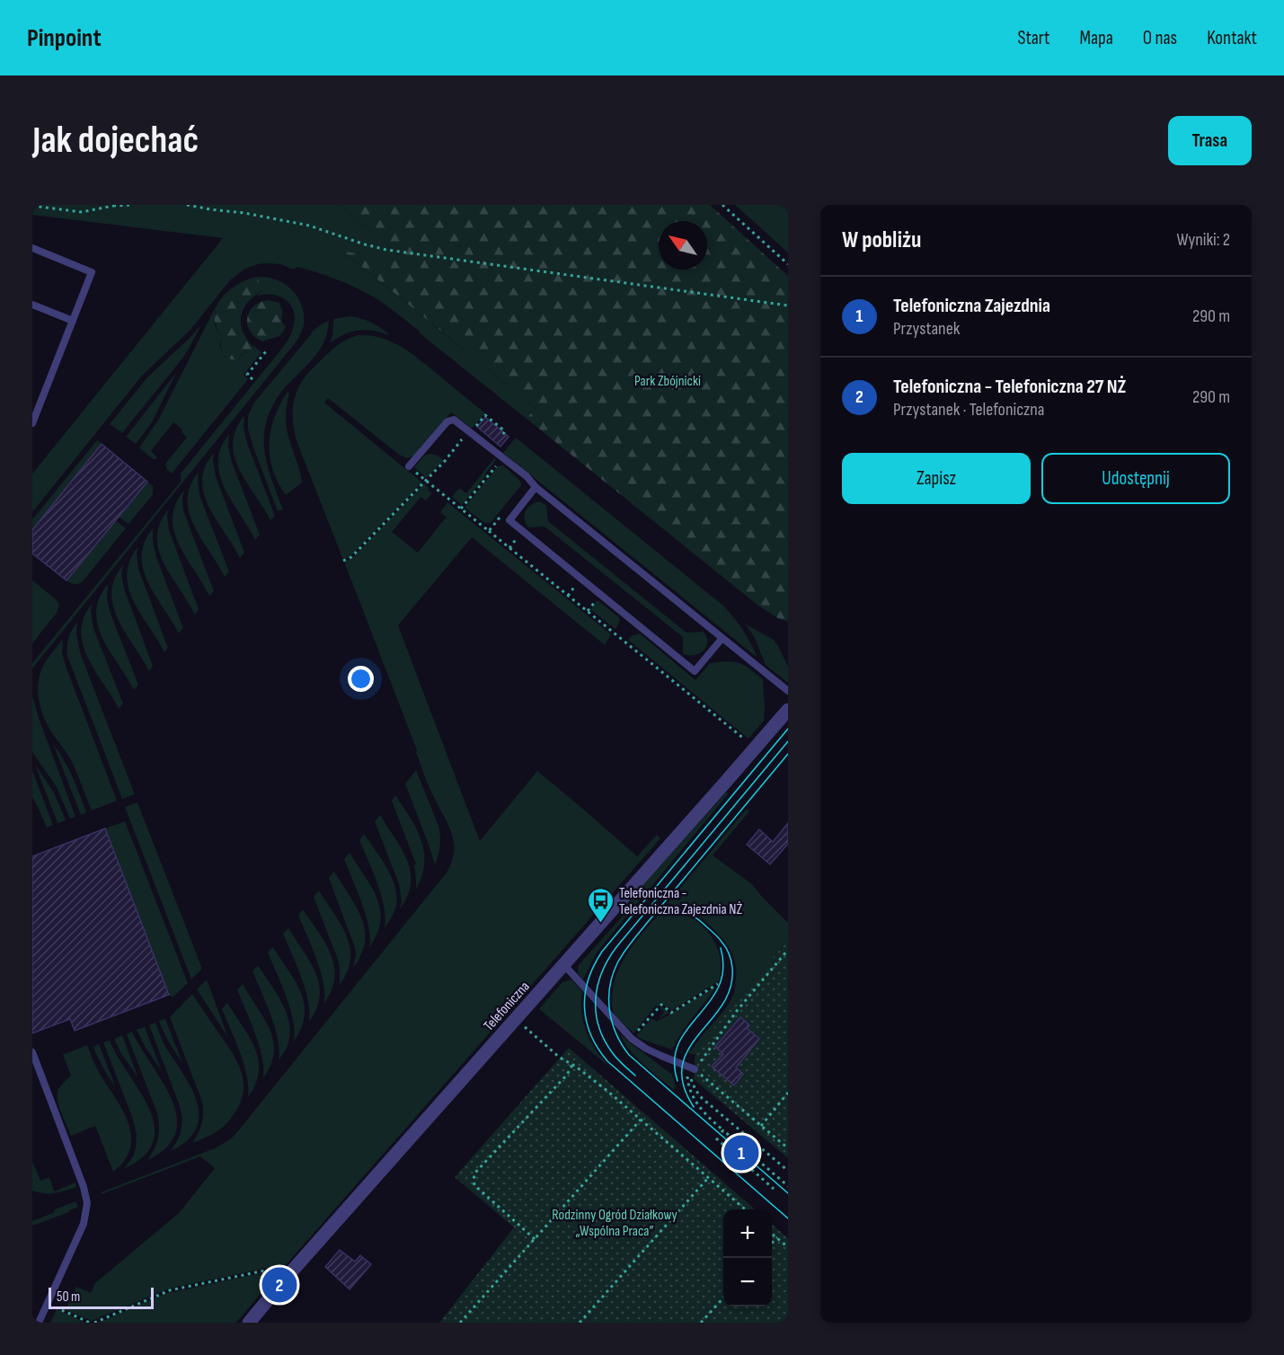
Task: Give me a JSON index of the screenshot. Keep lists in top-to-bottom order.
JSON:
{
  "streets": {
    "street": ["Telefoniczna"]
  },
  "parks": ["Park Zbójnicki", "Rodzinny Ogród Działkowy „Wspólna Praca”"],
  "places": {
    "bus stop": ["Telefoniczna - Telefoniczna Zajezdnia NŻ"]
  },
  "scale_bar": "50 m",
  "north": "top left",
  "page": {
    "header": "Pinpoint",
    "nav": [
      "Start",
      "Mapa",
      "O nas",
      "Kontakt"
    ],
    "buttons": [
      "Trasa",
      ["Zapisz", "Udostępnij"]
    ],
    "title": "Jak dojechać",
    "heading": ["W pobliżu", "Wyniki: 2"],
    "list": [
      {
        "mark": "1",
        "name": "Telefoniczna Zajezdnia",
        "note": "Przystanek",
        "value": "290 m"
      },
      {
        "mark": "2",
        "name": "Telefoniczna - Telefoniczna 27 NŻ",
        "note": "Przystanek · Telefoniczna",
        "value": "290 m"
      }
    ],
    "pins": ["1", "2"],
    "map_buttons": ["+", "−"],
    "scale": "50 m"
  }
}
